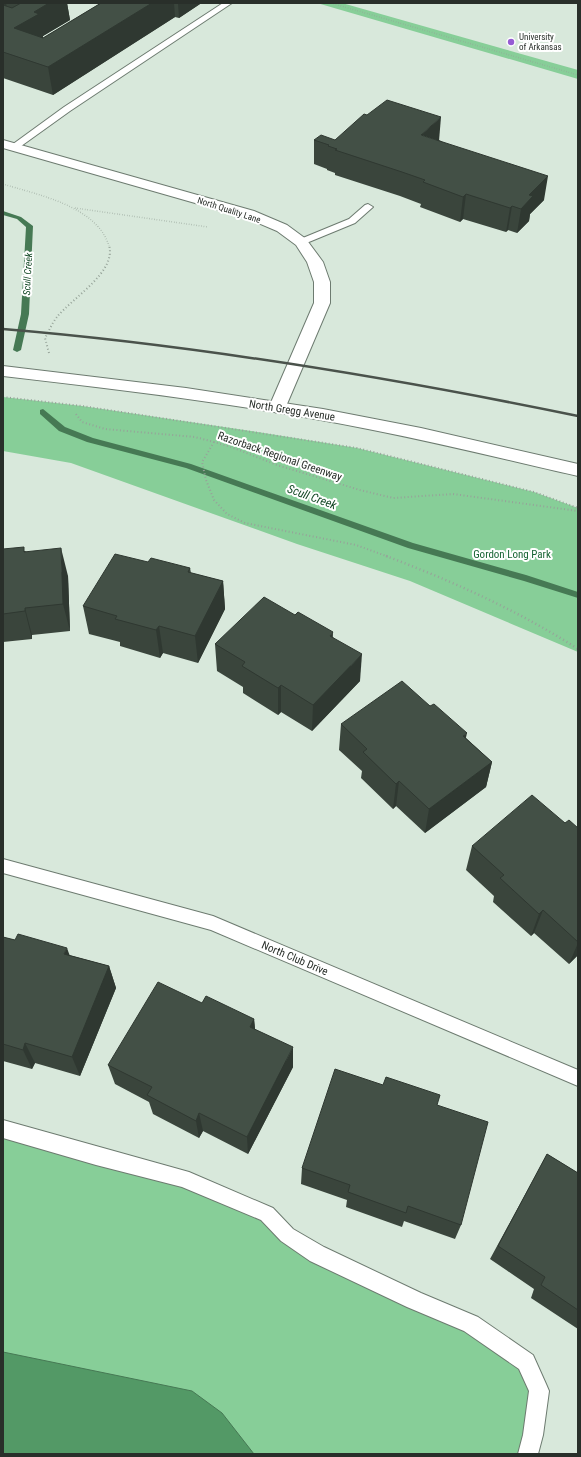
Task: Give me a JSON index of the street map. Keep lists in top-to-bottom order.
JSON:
{
  "streets": {
    "street": ["North Quality Lane", "North Gregg Avenue"],
    "lane": ["North Club Drive"],
    "path": ["Razorback Regional Greenway"]
  },
  "crossings": [
    ["North Quality Lane", "North Gregg Avenue"]
  ],
  "water": ["Scull Creek"],
  "parks": ["Gordon Long Park"],
  "places": ["University of Arkansas"]
}
